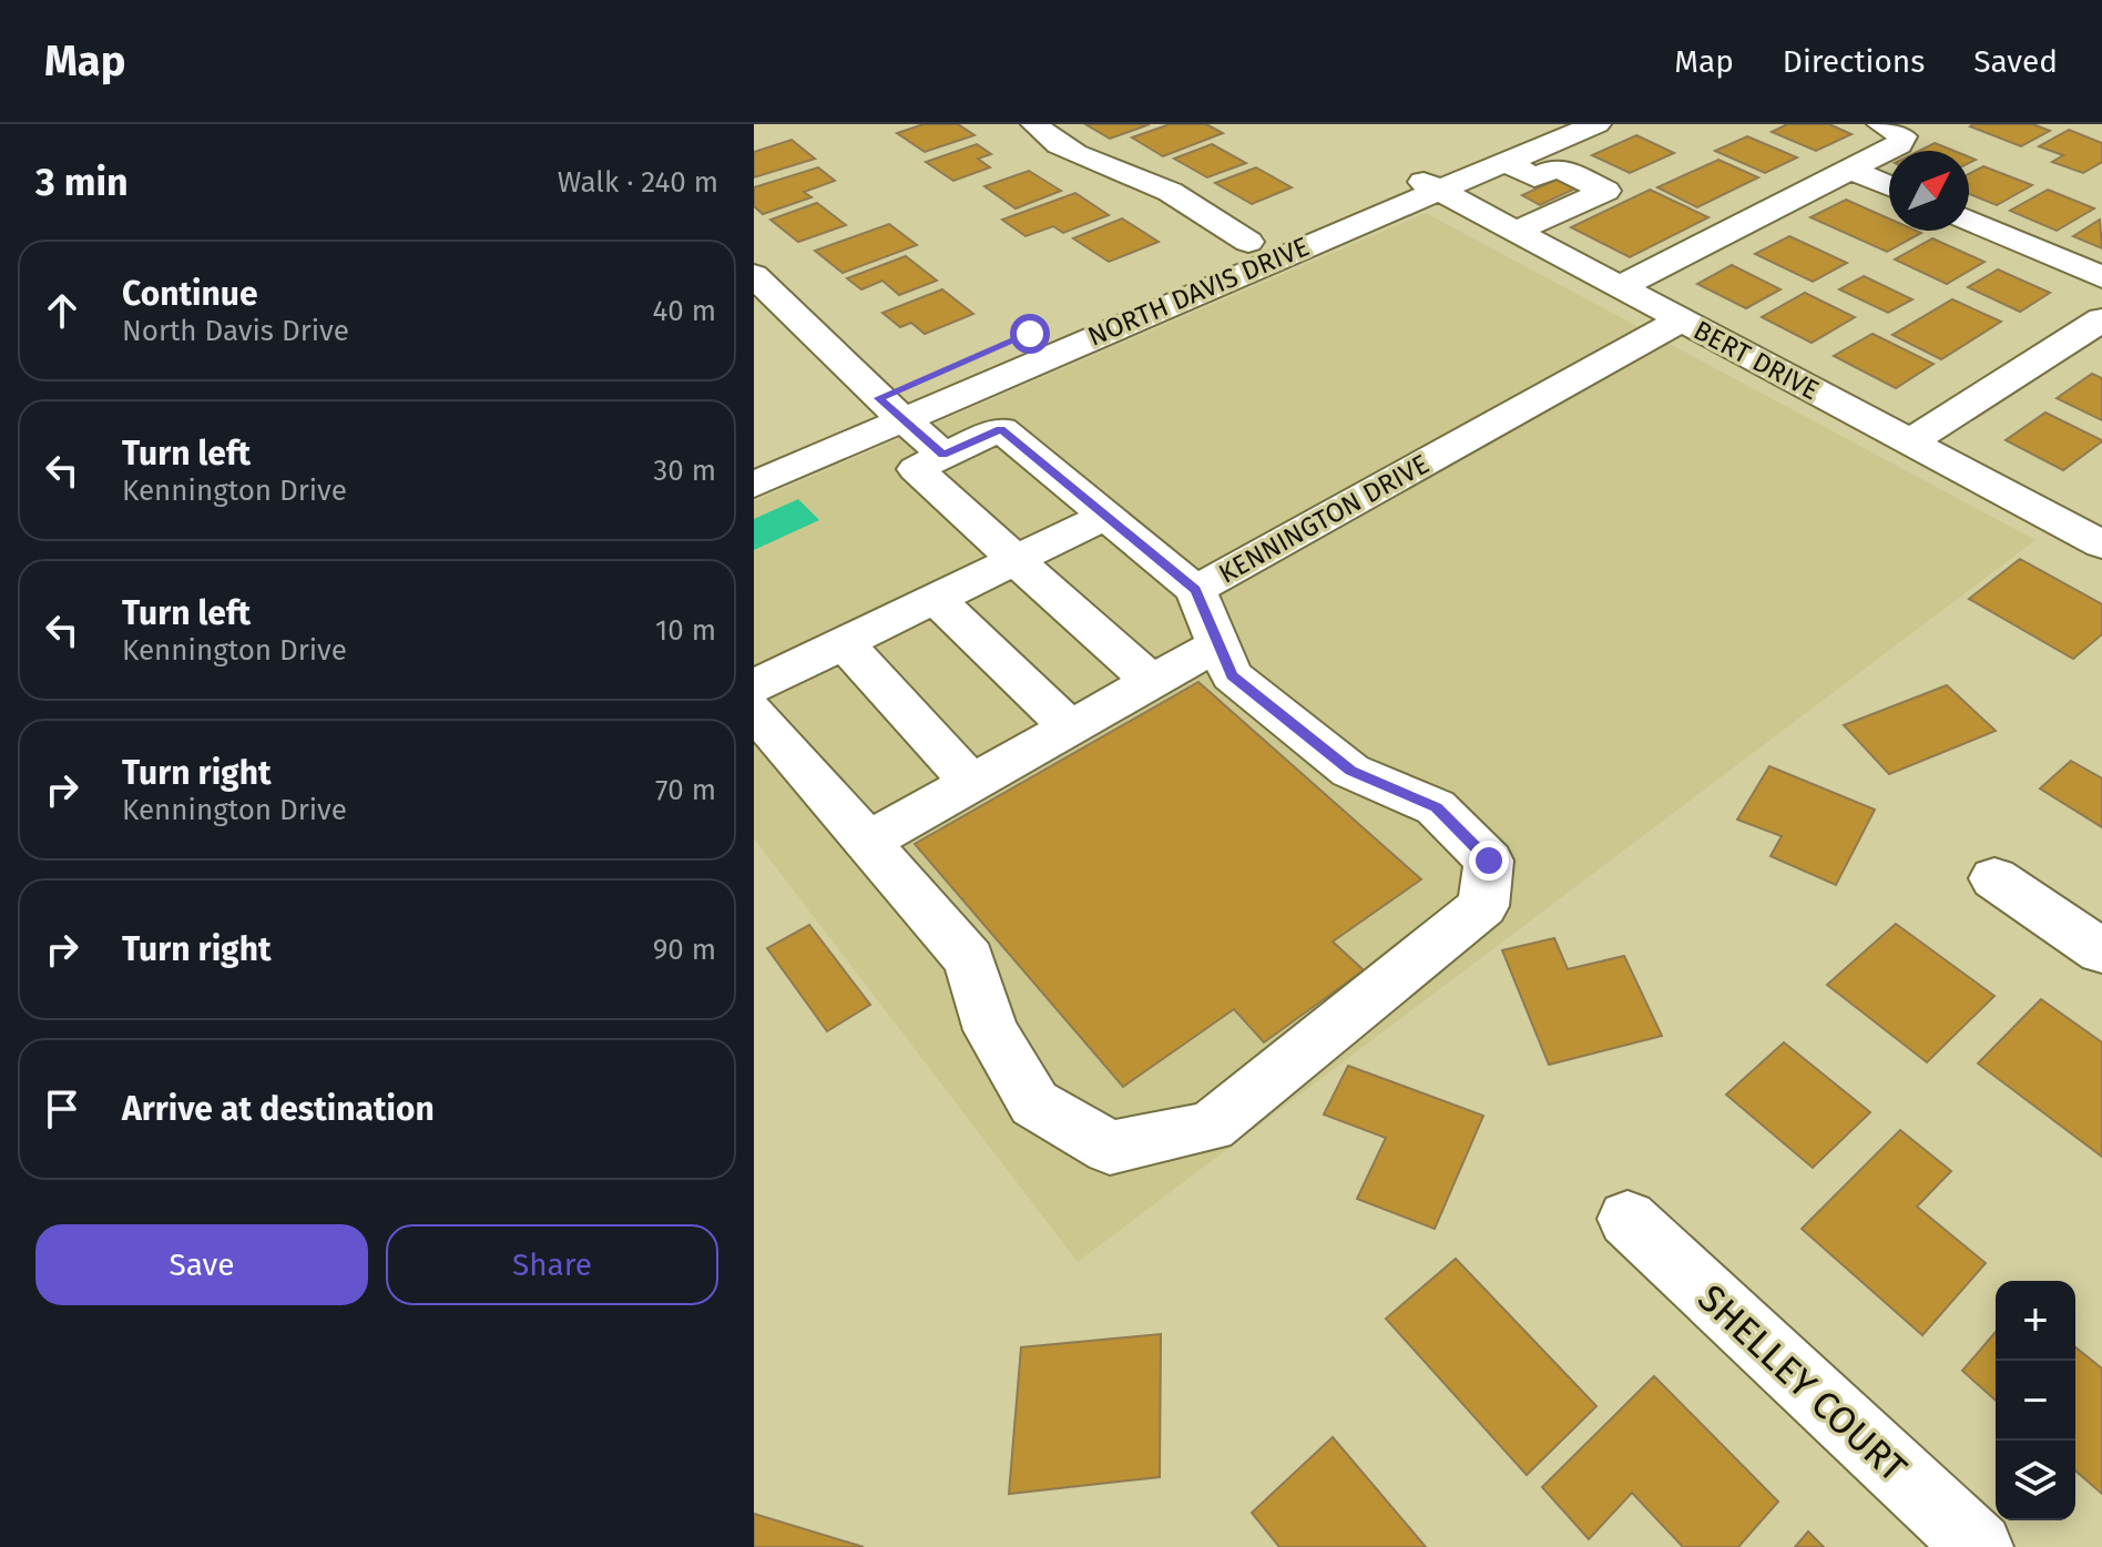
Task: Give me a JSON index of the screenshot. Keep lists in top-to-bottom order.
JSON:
{
  "streets": {
    "street": [
      "NORTH DAVIS DRIVE",
      "BERT DRIVE",
      "KENNINGTON DRIVE",
      "SHELLEY COURT"
    ]
  },
  "crossings": [
    ["NORTH DAVIS DRIVE", "BERT DRIVE"],
    ["BERT DRIVE", "KENNINGTON DRIVE"]
  ],
  "north": "top right",
  "page": {
    "header": "Map",
    "nav": ["Map", "Directions", "Saved"],
    "heading": ["3 min", "Walk · 240 m"],
    "list": [
      ["Continue", "North Davis Drive", "40 m"],
      ["Turn left", "Kennington Drive", "30 m"],
      ["Turn left", "Kennington Drive", "10 m"],
      ["Turn right", "Kennington Drive", "70 m"],
      ["Turn right", "90 m"],
      "Arrive at destination"
    ],
    "buttons": ["Save", "Share"],
    "map_buttons": ["+", "−"]
  }
}
